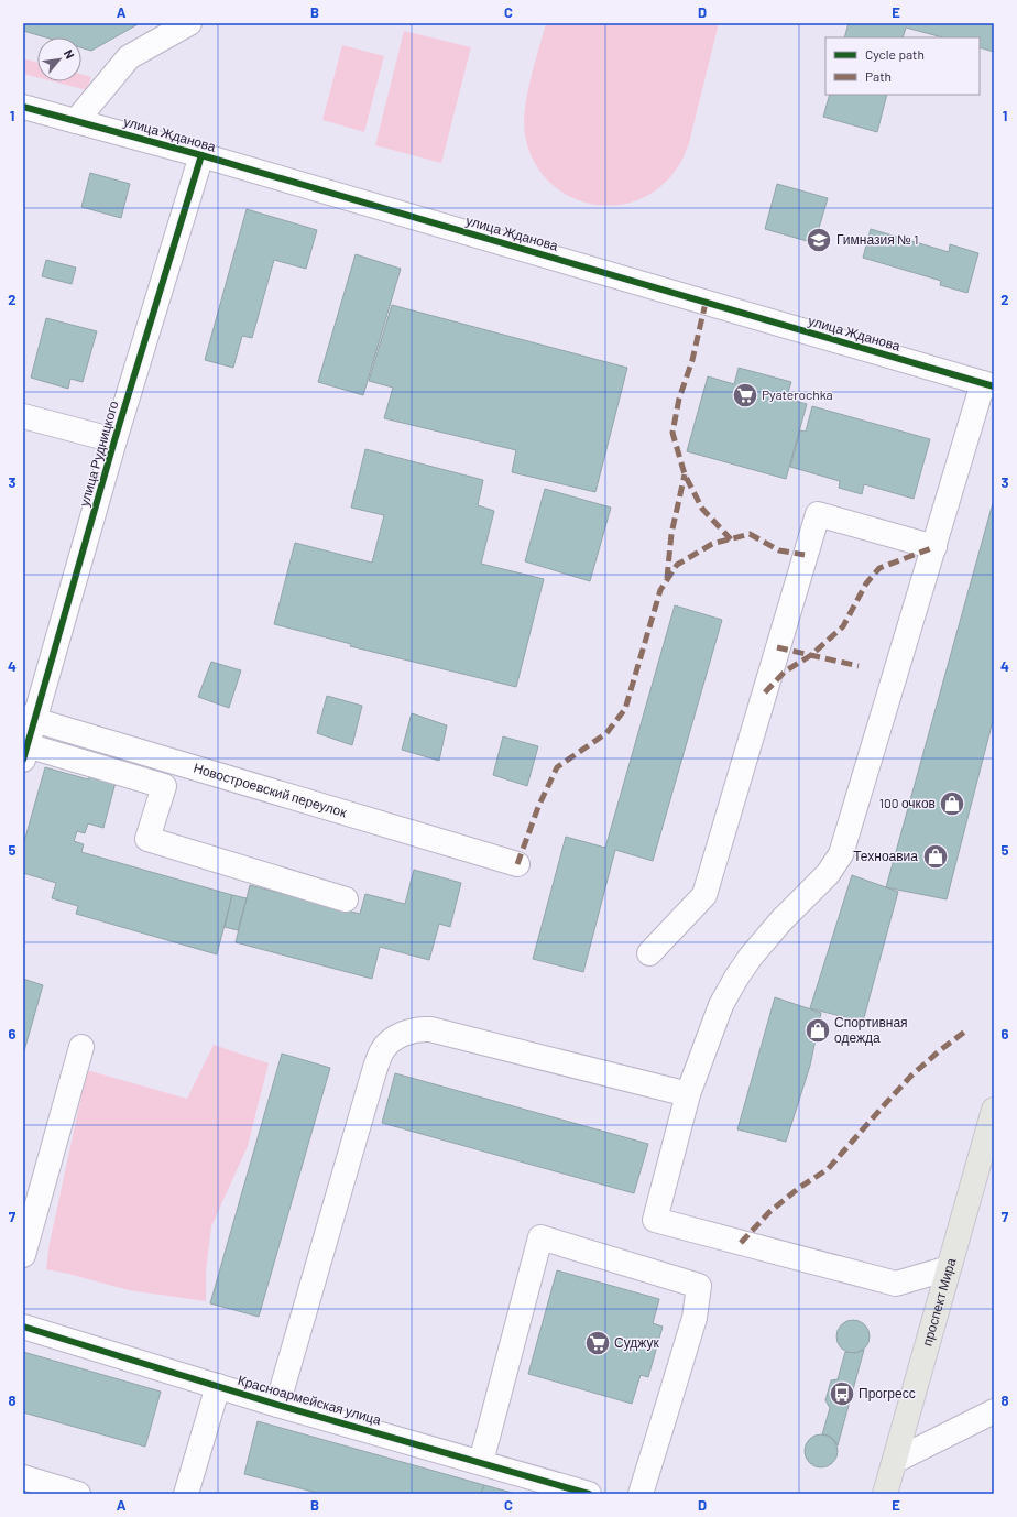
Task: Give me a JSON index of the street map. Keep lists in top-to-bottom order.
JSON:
{
  "streets": {
    "main road": ["проспект Мира"],
    "street": [
      "улица Жданова",
      "улица Рудницкого",
      "Новостроевский переулок",
      "Красноармейская улица"
    ]
  },
  "crossings": [
    ["улица Жданова", "улица Рудницкого"],
    ["улица Рудницкого", "Новостроевский переулок"]
  ],
  "places": {
    "school or university": ["Гимназия № 1"],
    "supermarket": ["Pyaterochka", "Суджук"],
    "shop": ["100 очков", "Техноавиа", "Спортивная одежда"],
    "bus stop": ["Прогресс"]
  },
  "legend": ["Cycle path", "Path"],
  "north": "top right",
  "grid": {
    "columns": [
      "A",
      "B",
      "C",
      "D",
      "E"
    ],
    "rows": [
      "1",
      "2",
      "3",
      "4",
      "5",
      "6",
      "7",
      "8"
    ]
  }
}
